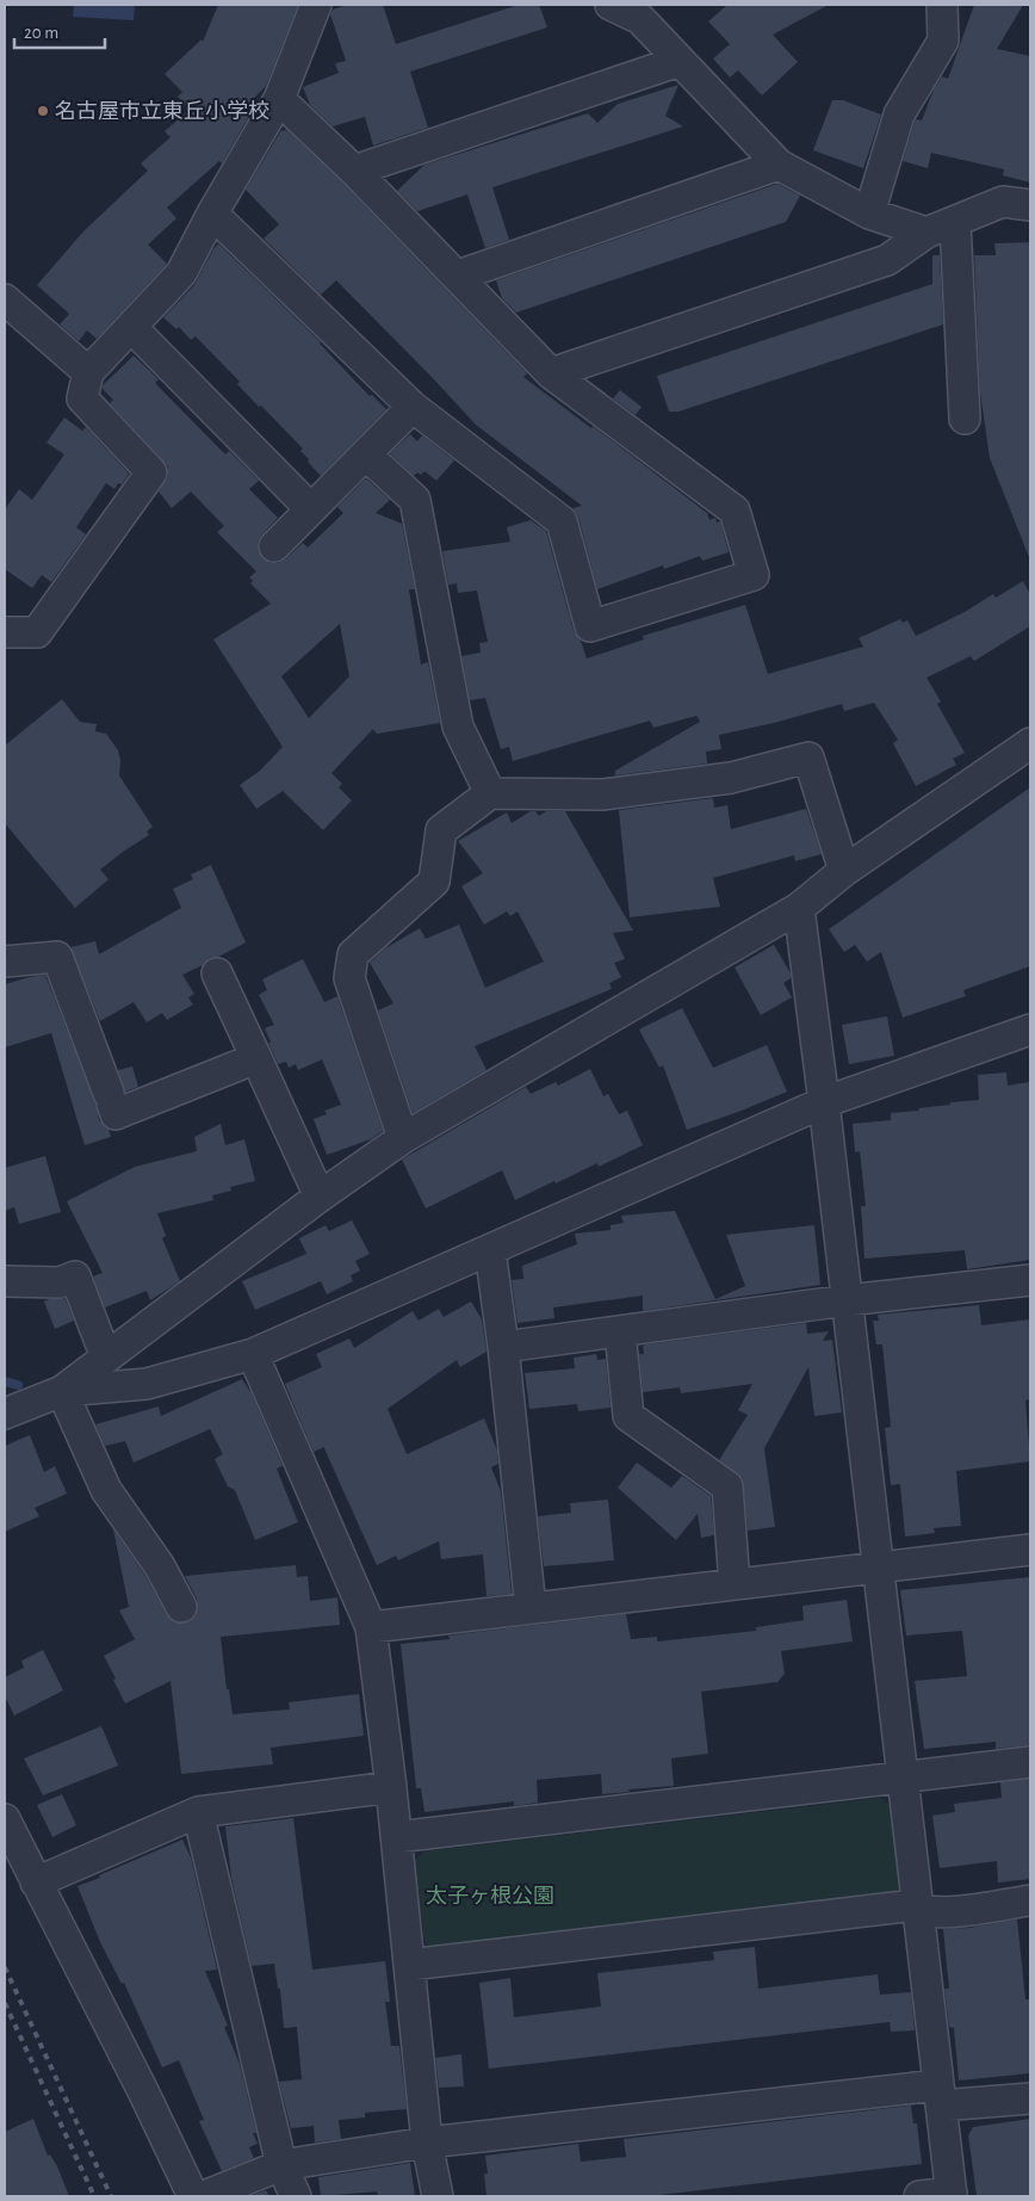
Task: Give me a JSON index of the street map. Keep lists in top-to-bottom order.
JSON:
{
  "parks": ["太子ヶ根公園"],
  "places": ["名古屋市立東丘小学校"],
  "scale_bar": "20 m"
}
